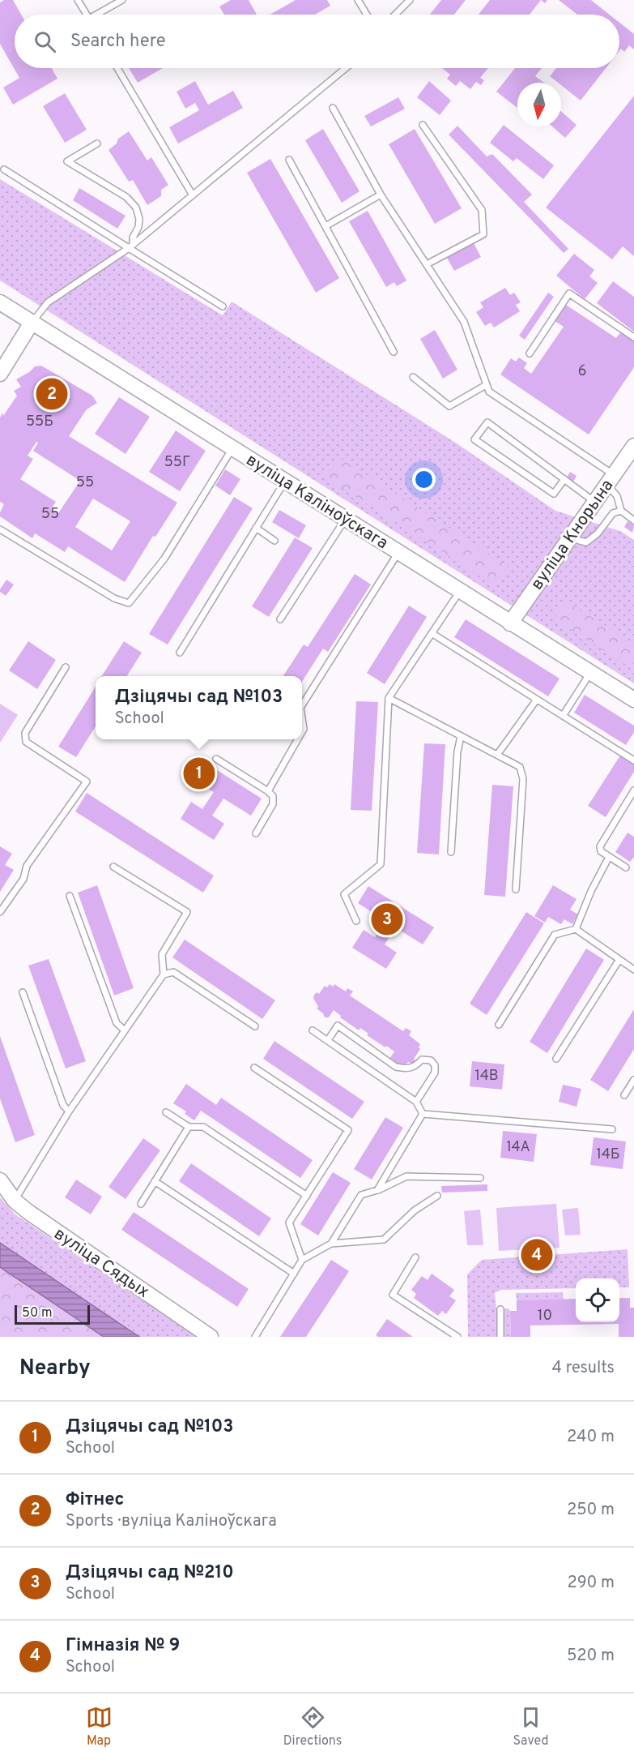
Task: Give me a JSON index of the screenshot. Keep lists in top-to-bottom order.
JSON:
{
  "streets": {
    "main road": ["вуліца Каліноўскага", "вуліца Кнорына", "вуліца Сядых"]
  },
  "crossings": [
    ["вуліца Каліноўскага", "вуліца Кнорына"]
  ],
  "house_numbers": [
    "6",
    "55Б",
    "55Г",
    "55",
    "55",
    "14В",
    "14А",
    "14Б",
    "10"
  ],
  "scale_bar": "50 m",
  "north": "bottom",
  "page": {
    "search": "Search here",
    "pins": [
      "2",
      "1",
      "3",
      "4"
    ],
    "popup": ["Дзіцячы сад №103", "School"],
    "scale": "50 m",
    "heading": ["Nearby", "4 results"],
    "list": [
      {
        "mark": "1",
        "name": "Дзіцячы сад №103",
        "note": "School",
        "value": "240 m"
      },
      {
        "mark": "2",
        "name": "Фітнес",
        "note": "Sports · вуліца Каліноўскага",
        "value": "250 m"
      },
      {
        "mark": "3",
        "name": "Дзіцячы сад №210",
        "note": "School",
        "value": "290 m"
      },
      {
        "mark": "4",
        "name": "Гімназія № 9",
        "note": "School",
        "value": "520 m"
      }
    ],
    "nav": ["Map", "Directions", "Saved"]
  }
}
